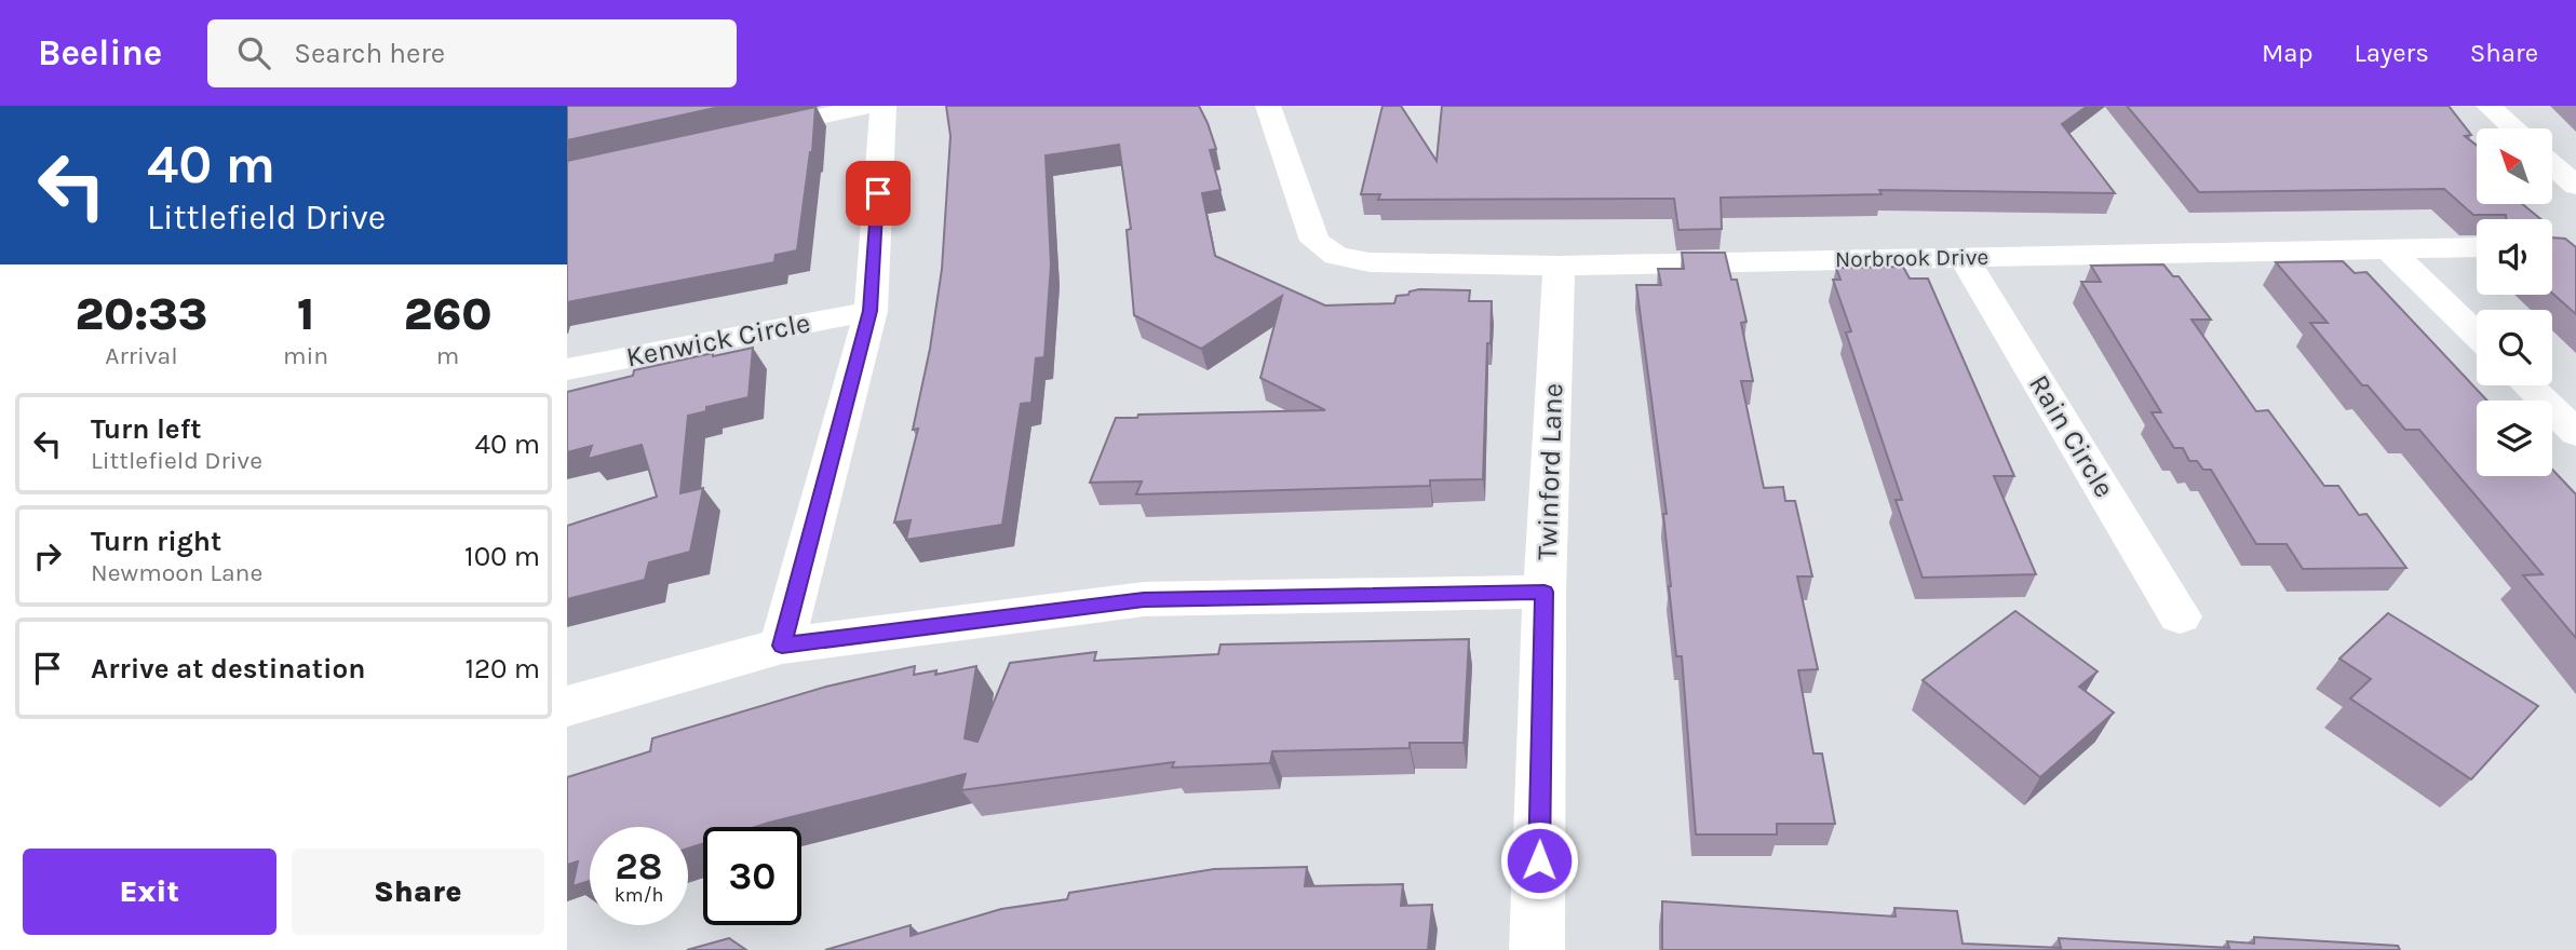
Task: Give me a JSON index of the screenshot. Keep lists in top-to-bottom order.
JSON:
{
  "streets": {
    "street": [
      "Norbrook Drive",
      "Kenwick Circle",
      "Rain Circle",
      "Twinford Lane"
    ]
  },
  "crossings": [
    ["Norbrook Drive", "Rain Circle"],
    ["Norbrook Drive", "Twinford Lane"]
  ],
  "north": "top left",
  "page": {
    "header": "Beeline",
    "search": "Search here",
    "nav": ["Map", "Layers", "Share"],
    "turn": ["40 m", "Littlefield Drive"],
    "eta": [
      "20:33",
      "Arrival",
      "1",
      "min",
      "260",
      "m"
    ],
    "list": [
      {
        "name": "Turn left",
        "note": "Littlefield Drive",
        "value": "40 m"
      },
      {
        "name": "Turn right",
        "note": "Newmoon Lane",
        "value": "100 m"
      },
      {
        "name": "Arrive at destination",
        "value": "120 m"
      }
    ],
    "speed": "28 km/h",
    "limit": "30",
    "buttons": ["Exit", "Share"]
  }
}
